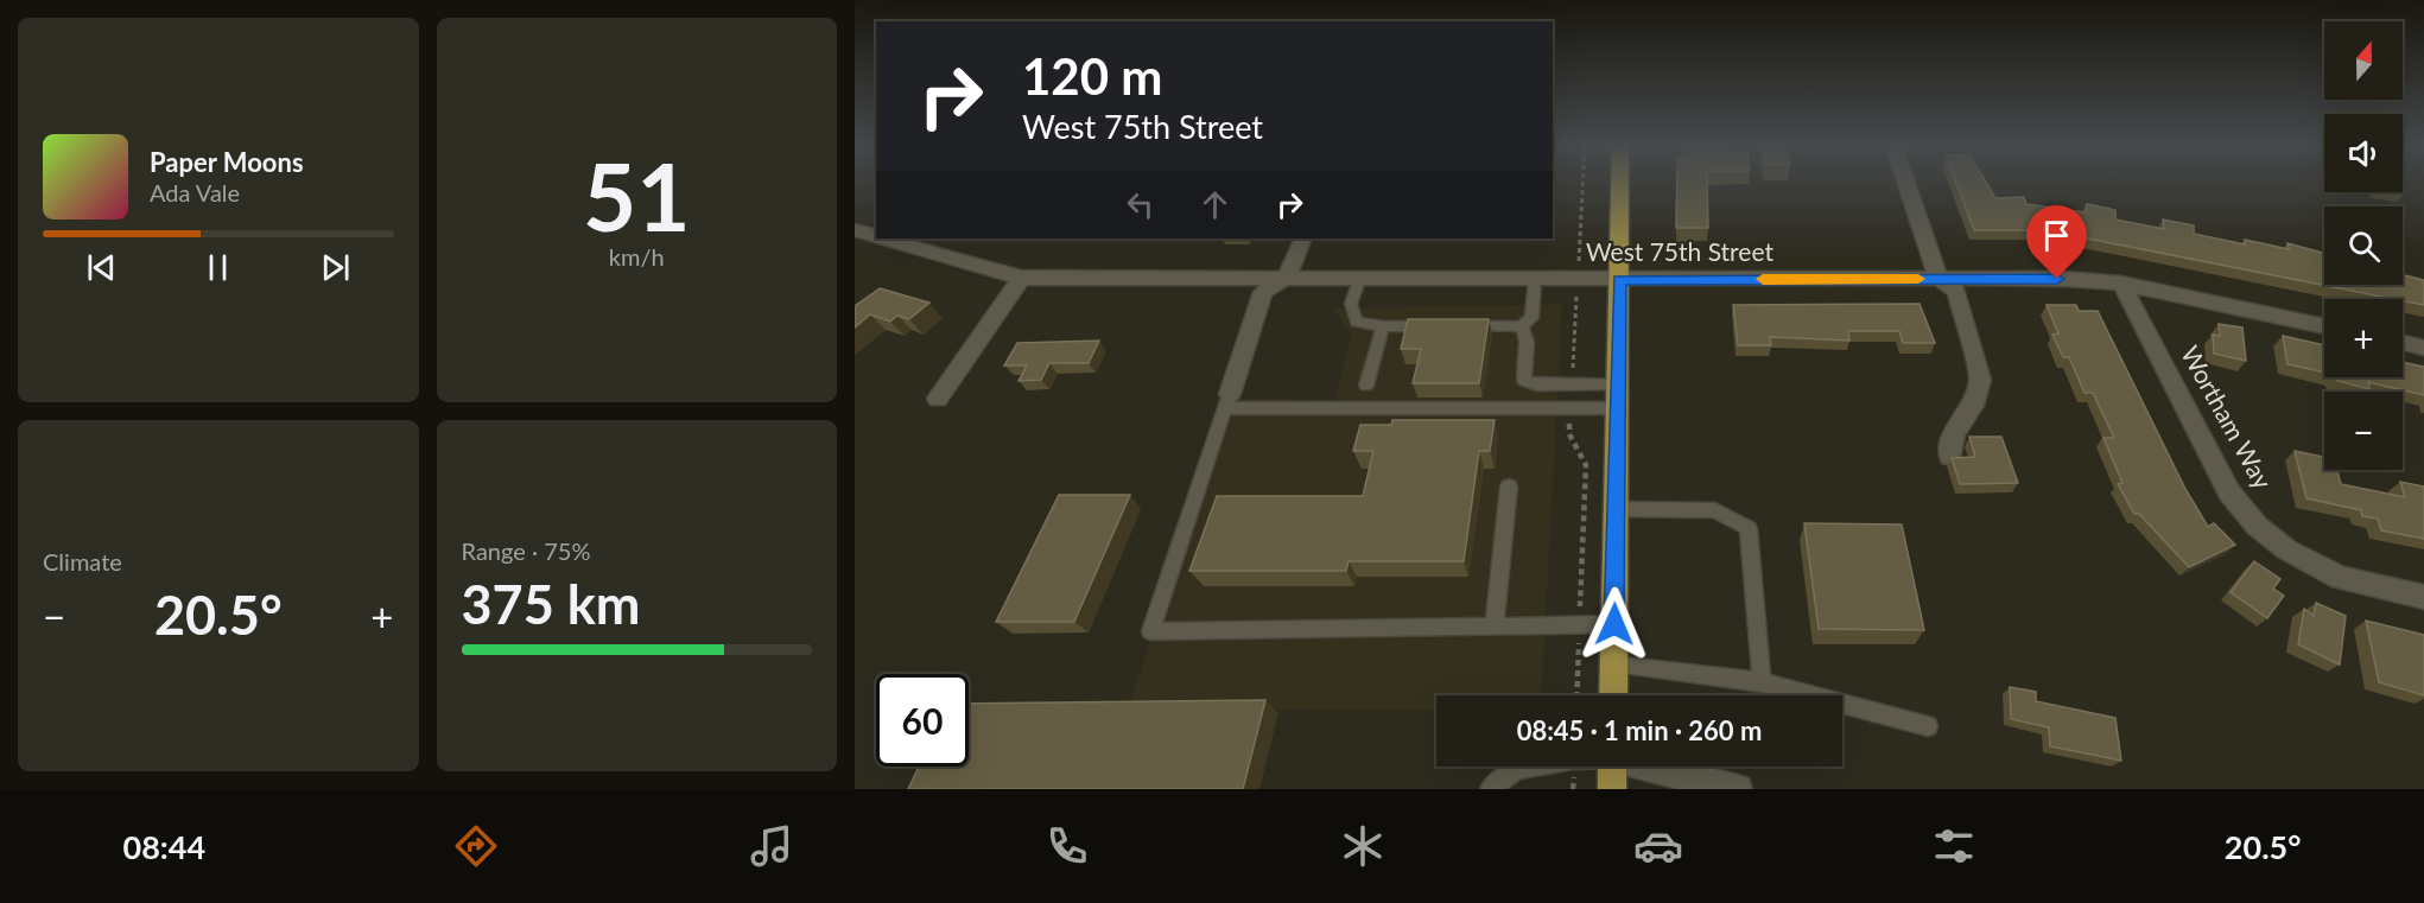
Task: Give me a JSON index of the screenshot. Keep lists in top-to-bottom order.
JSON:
{
  "streets": {
    "street": ["West 75th Street", "Wortham Way"]
  },
  "crossings": [
    ["West 75th Street", "Wortham Way"]
  ],
  "north": "top",
  "page": {
    "tile": [
      ["51", "km/h"],
      "Climate",
      ["Range · 75%", "375 km"]
    ],
    "map_buttons": ["+", "−"],
    "turn": ["120 m", "West 75th Street"],
    "song": ["Paper Moons", "Ada Vale"],
    "heat": ["−", "20.5°", "+"],
    "limit": "60",
    "trip": "08:45 · 1 min · 260 m",
    "tabs": ["08:44", "20.5°"]
  }
}
